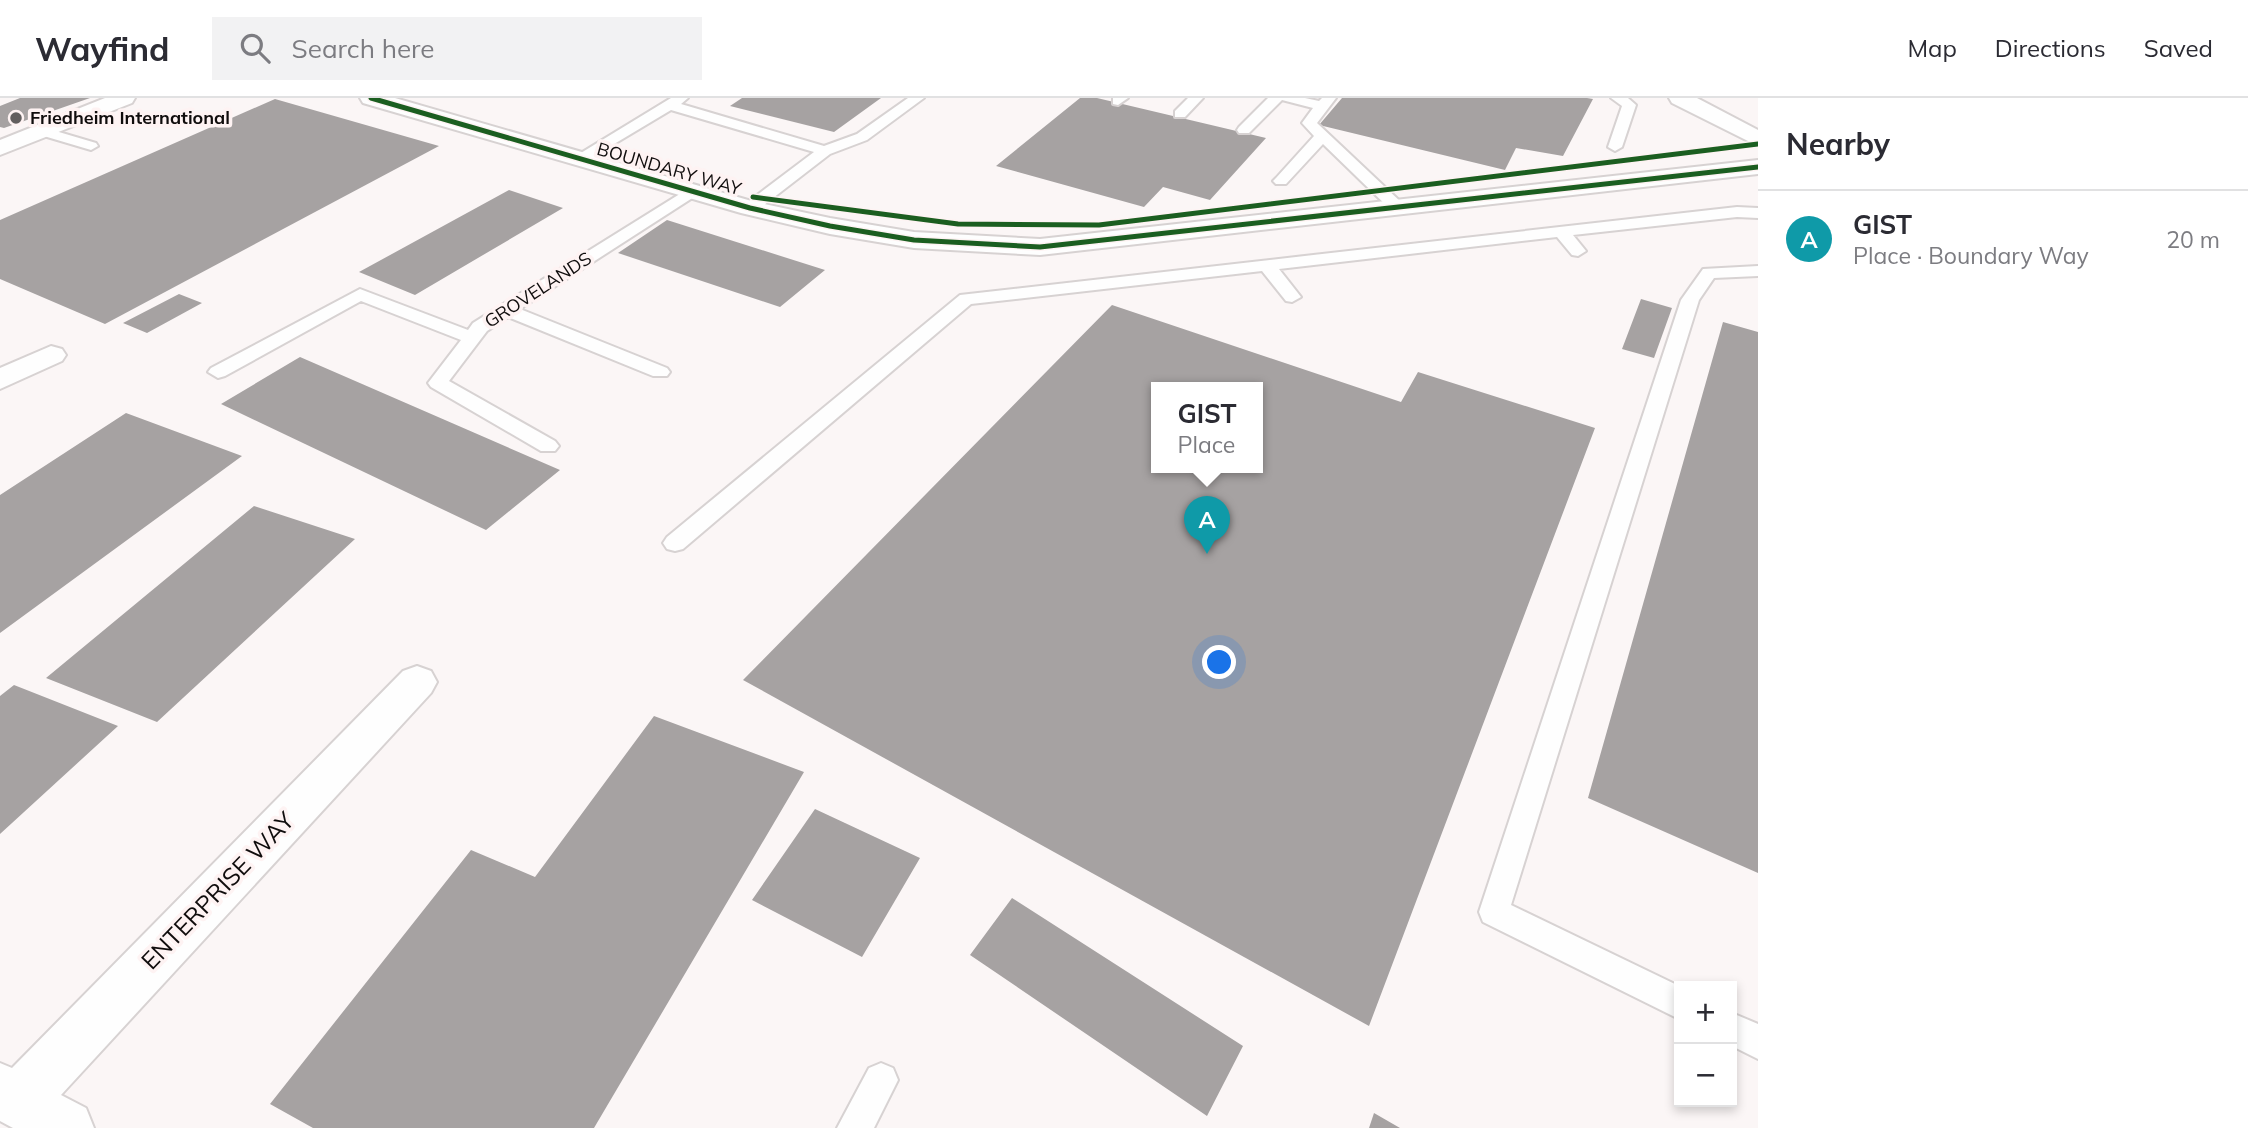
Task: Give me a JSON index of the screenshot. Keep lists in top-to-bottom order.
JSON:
{
  "streets": {
    "street": ["BOUNDARY WAY", "ENTERPRISE WAY"],
    "lane": ["GROVELANDS"]
  },
  "crossings": [
    ["BOUNDARY WAY", "GROVELANDS"]
  ],
  "places": ["Friedheim International"],
  "page": {
    "header": "Wayfind",
    "search": "Search here",
    "nav": ["Map", "Directions", "Saved"],
    "heading": "Nearby",
    "list": [
      {
        "mark": "A",
        "name": "GIST",
        "note": "Place · Boundary Way",
        "value": "20 m"
      }
    ],
    "popup": ["GIST", "Place"],
    "pins": "A",
    "map_buttons": ["+", "−"]
  }
}
